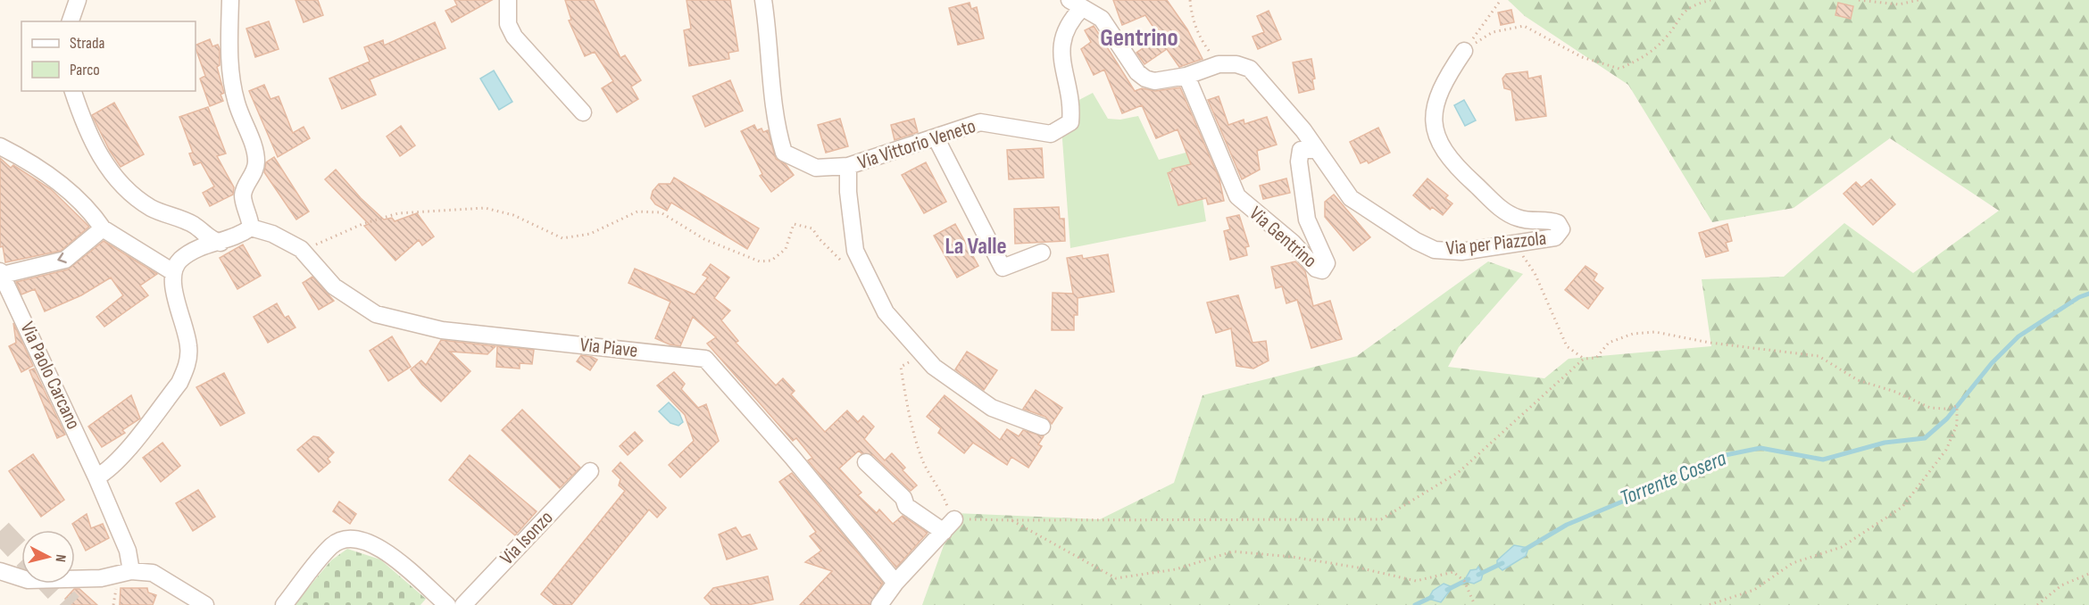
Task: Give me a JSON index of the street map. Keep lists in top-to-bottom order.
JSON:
{
  "streets": {
    "street": [
      "Via Vittorio Veneto",
      "Via Gentrino",
      "Via per Piazzola",
      "Via Piave",
      "Via Paolo Carcano",
      "Via Isonzo"
    ]
  },
  "crossings": [
    ["Via Vittorio Veneto", "Via Gentrino"],
    ["Via Vittorio Veneto", "Via per Piazzola"],
    ["Via Gentrino", "Via per Piazzola"]
  ],
  "districts": ["Gentrino", "La Valle"],
  "water": ["Torrente Cosera"],
  "legend": ["Strada", "Parco"],
  "north": "right"
}
